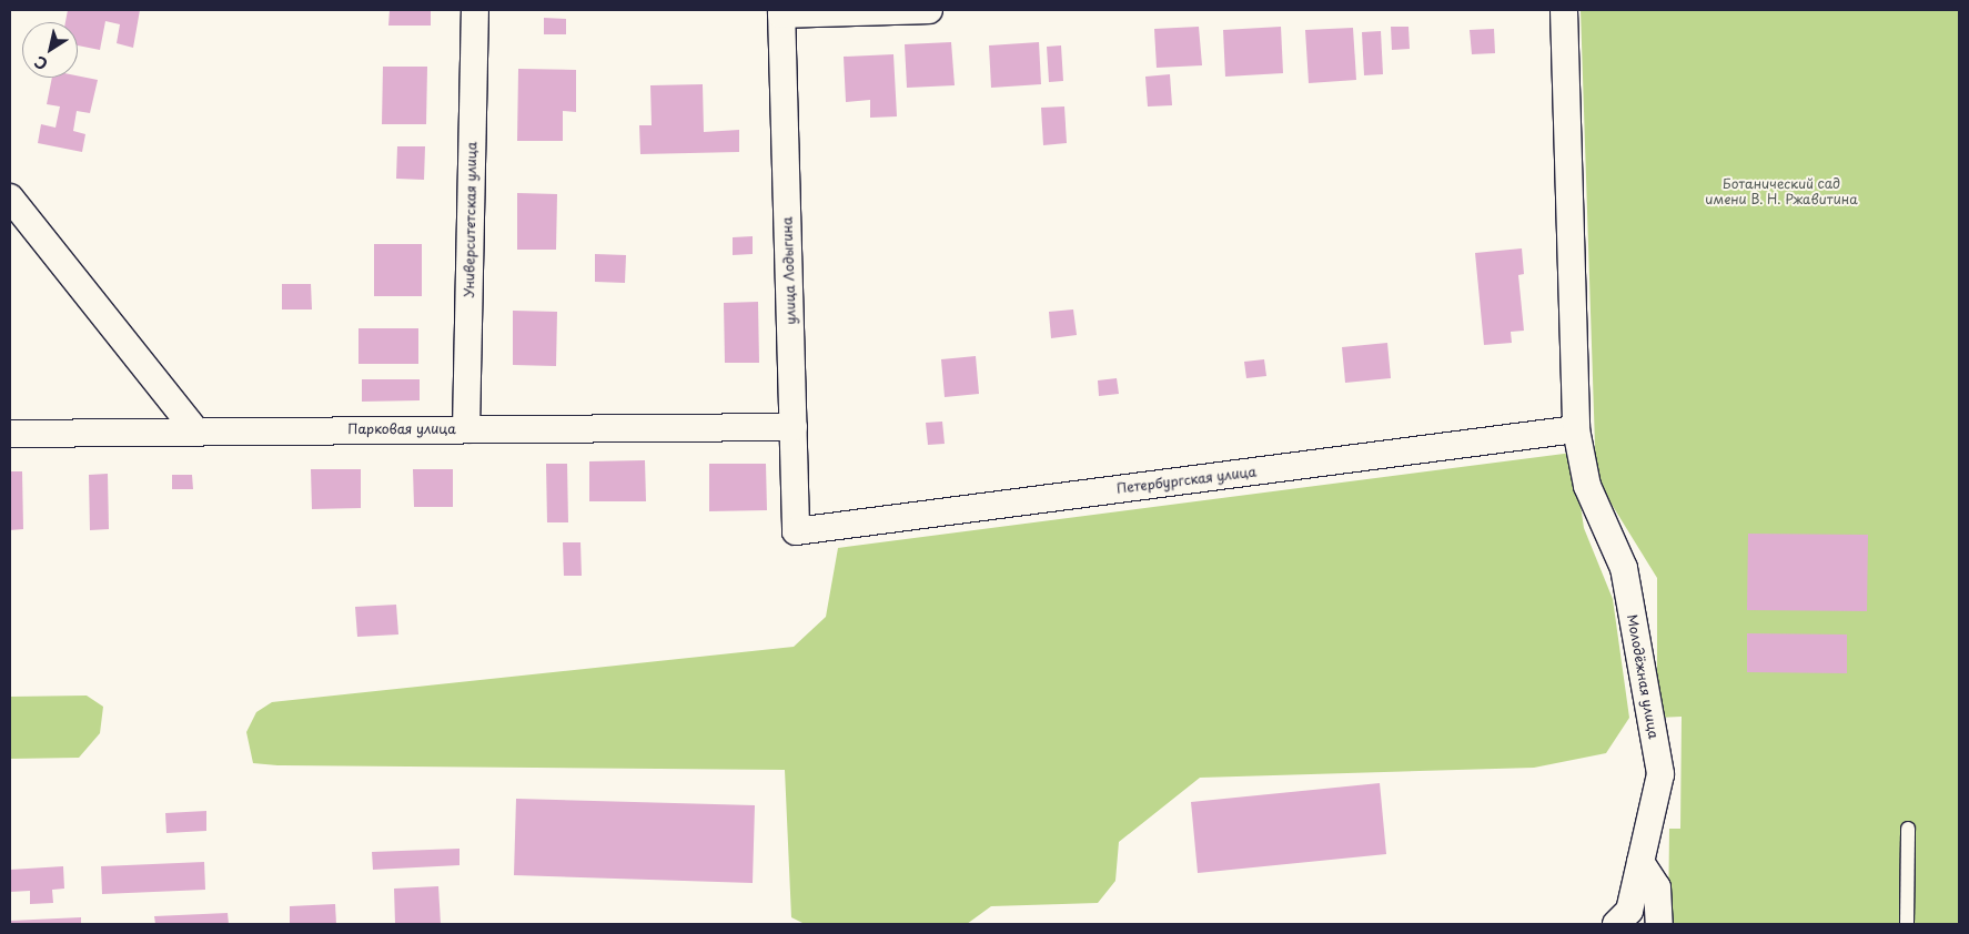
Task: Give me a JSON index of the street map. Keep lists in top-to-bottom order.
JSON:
{
  "streets": {
    "street": [
      "Университетская улица",
      "улица Лодыгина",
      "Парковая улица",
      "Петербургская улица",
      "Молодёжная улица"
    ]
  },
  "crossings": [
    ["Университетская улица", "Парковая улица"],
    ["улица Лодыгина", "Парковая улица"],
    ["улица Лодыгина", "Петербургская улица"],
    ["Петербургская улица", "Молодёжная улица"]
  ],
  "parks": ["Ботанический сад имени В. Н. Ржавитина"],
  "north": "bottom left"
}
